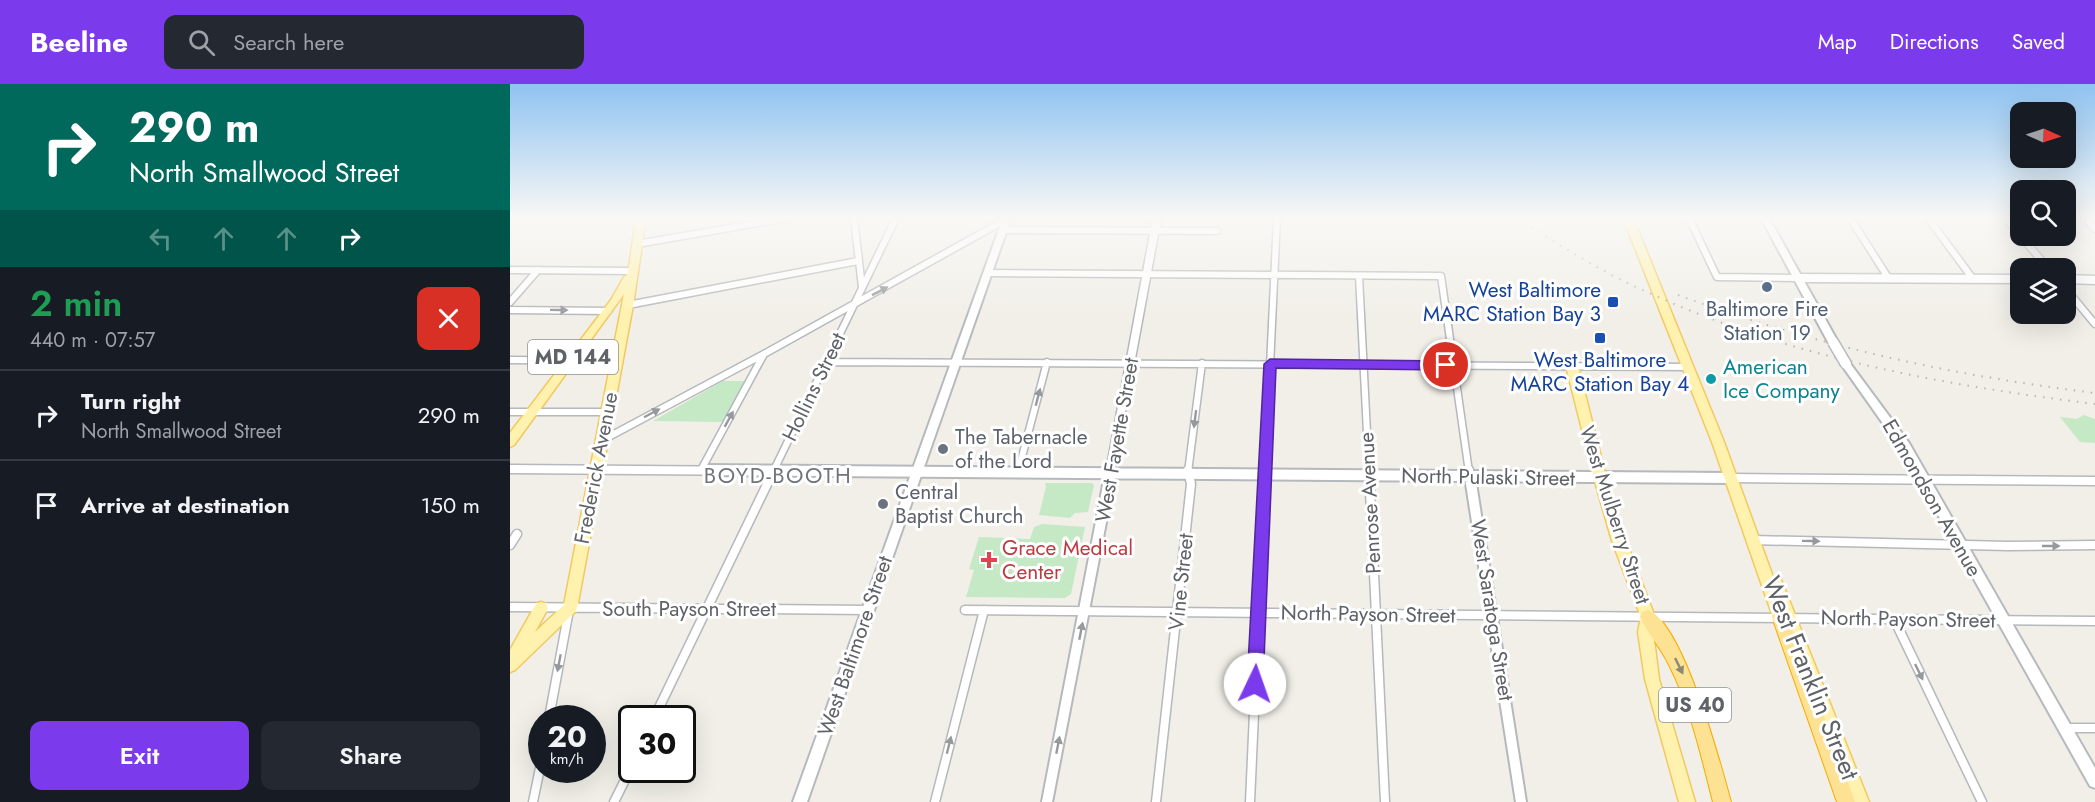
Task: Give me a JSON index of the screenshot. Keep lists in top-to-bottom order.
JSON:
{
  "streets": {
    "highway": ["US 40"],
    "main road": [
      "MD 144",
      "Frederick Avenue",
      "Edmondson Avenue",
      "West Mulberry Street",
      "West Baltimore Street",
      "West Franklin Street"
    ],
    "street": [
      "Hollins Street",
      "West Fayette Street",
      "North Pulaski Street",
      "Penrose Avenue",
      "Vine Street",
      "South Payson Street",
      "West Saratoga Street",
      "North Payson Street"
    ]
  },
  "crossings": [
    ["MD 144", "Frederick Avenue"],
    ["Hollins Street", "North Pulaski Street"],
    ["Hollins Street", "South Payson Street"],
    ["West Fayette Street", "North Pulaski Street"],
    ["West Fayette Street", "North Payson Street"],
    ["Frederick Avenue", "North Pulaski Street"],
    ["Frederick Avenue", "South Payson Street"],
    ["North Pulaski Street", "Edmondson Avenue"],
    ["North Pulaski Street", "Penrose Avenue"],
    ["North Pulaski Street", "West Mulberry Street"],
    ["North Pulaski Street", "Vine Street"],
    ["North Pulaski Street", "West Saratoga Street"],
    ["North Pulaski Street", "West Baltimore Street"],
    ["North Pulaski Street", "West Franklin Street"],
    ["Edmondson Avenue", "North Payson Street"],
    ["Penrose Avenue", "West Saratoga Street"],
    ["Penrose Avenue", "North Payson Street"],
    ["West Mulberry Street", "North Payson Street"],
    ["West Mulberry Street", "US 40"],
    ["Vine Street", "North Payson Street"],
    ["South Payson Street", "West Baltimore Street"],
    ["West Saratoga Street", "North Payson Street"],
    ["North Payson Street", "West Franklin Street"],
    ["North Payson Street", "US 40"]
  ],
  "districts": ["BOYD-BOOTH"],
  "places": {
    "other": [
      "Baltimore Fire Station 19",
      "American Ice Company",
      "The Tabernacle of the Lord",
      "Central Baptist Church"
    ],
    "transit": ["West Baltimore MARC Station Bay 3", "West Baltimore MARC Station Bay 4"],
    "health": ["Grace Medical Center"]
  },
  "north": "right",
  "page": {
    "header": "Beeline",
    "search": "Search here",
    "nav": ["Map", "Directions", "Saved"],
    "turn": ["290 m", "North Smallwood Street"],
    "heading": ["2 min", "440 m · 07:57"],
    "list": [
      {
        "name": "Turn right",
        "note": "North Smallwood Street",
        "value": "290 m"
      },
      {
        "name": "Arrive at destination",
        "value": "150 m"
      }
    ],
    "speed": "20 km/h",
    "limit": "30",
    "buttons": ["Exit", "Share"]
  }
}
